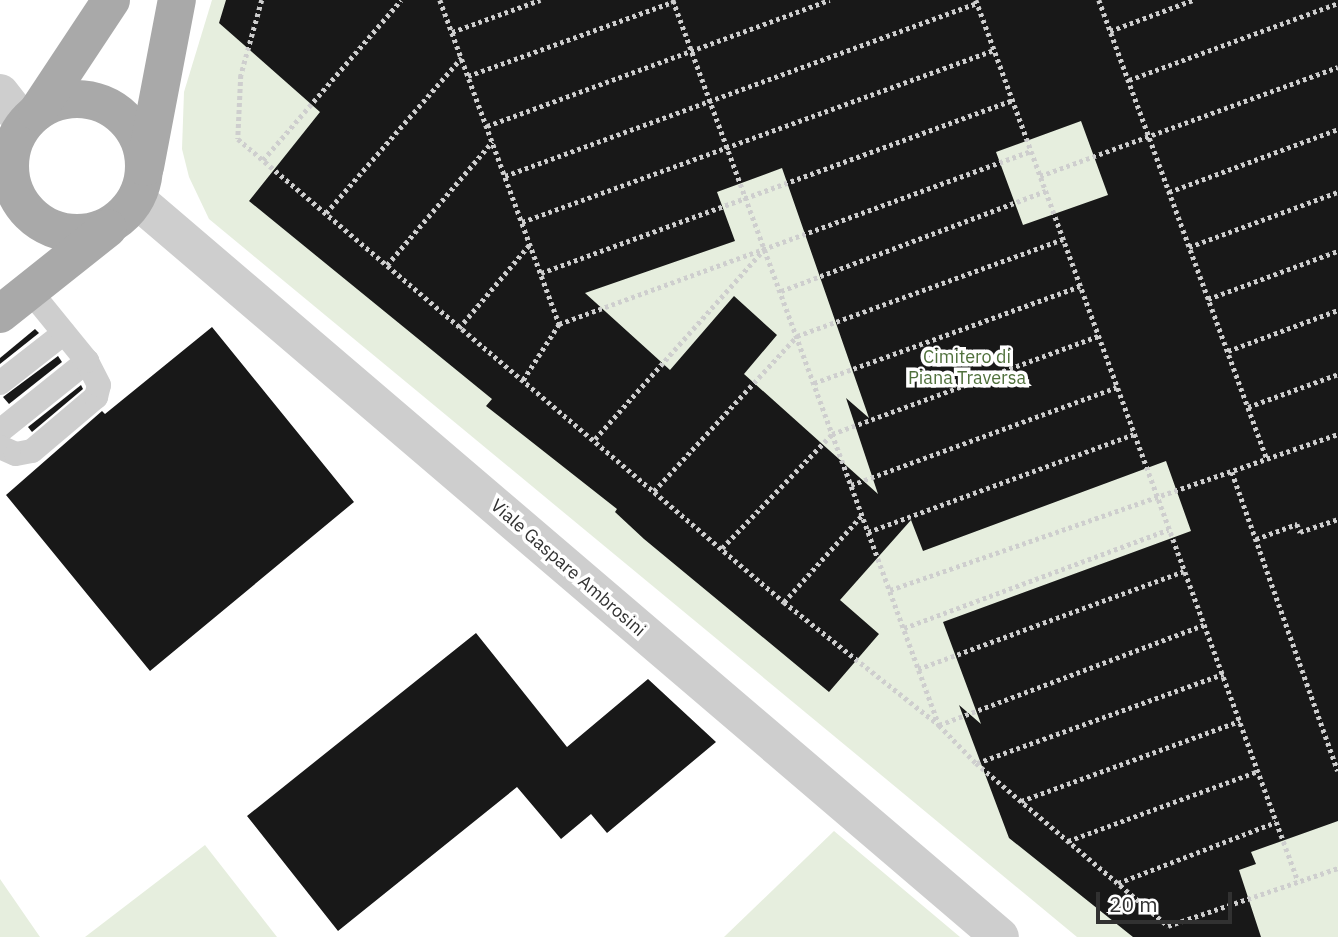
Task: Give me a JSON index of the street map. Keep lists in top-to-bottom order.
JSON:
{
  "streets": {
    "street": ["Viale Gaspare Ambrosini"]
  },
  "parks": ["Cimitero di Piana Traversa"],
  "scale_bar": "20 m"
}
